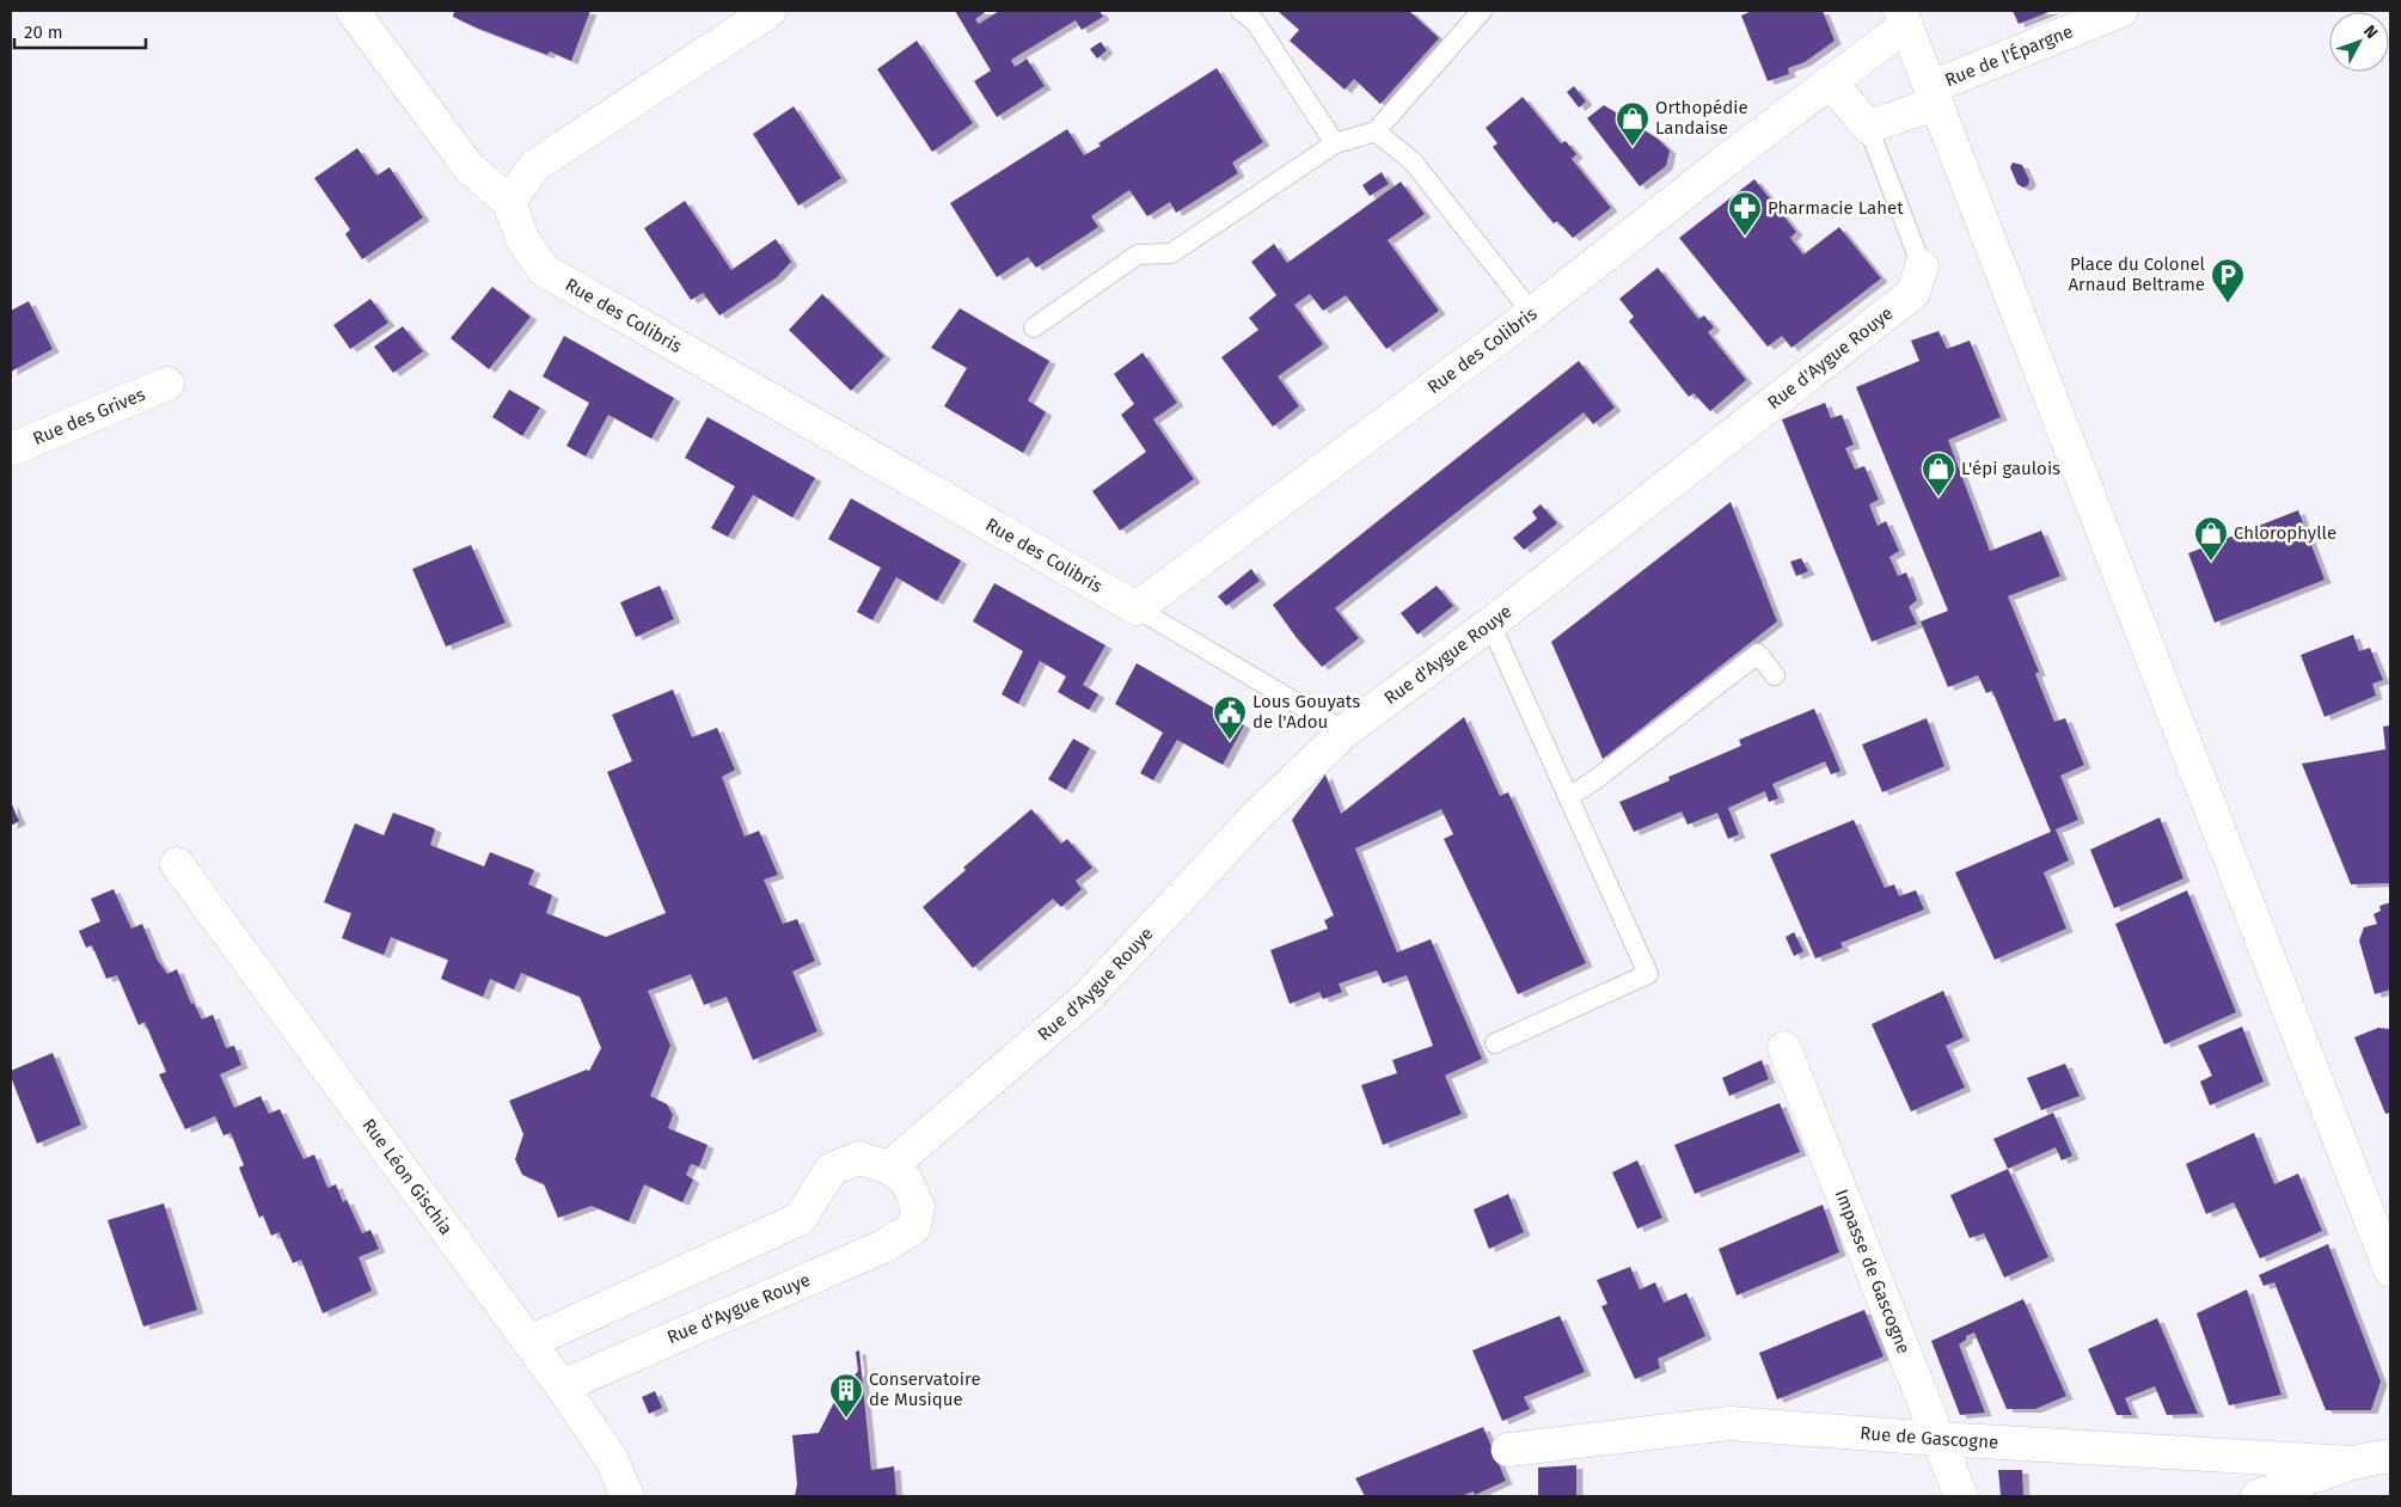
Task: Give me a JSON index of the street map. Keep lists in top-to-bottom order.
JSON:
{
  "streets": {
    "street": [
      "Rue de l'Épargne",
      "Rue des Colibris",
      "Rue d'Aygue Rouye",
      "Rue des Grives",
      "Rue Léon Gischia",
      "Impasse de Gascogne",
      "Rue de Gascogne"
    ]
  },
  "crossings": [
    ["Rue d'Aygue Rouye", "Rue Léon Gischia"],
    ["Impasse de Gascogne", "Rue de Gascogne"]
  ],
  "places": {
    "shop": ["Orthopédie Landaise", "L'épi gaulois", "Chlorophylle"],
    "pharmacy": ["Pharmacie Lahet"],
    "parking": ["Place du Colonel Arnaud Beltrame"],
    "public building": ["Lous Gouyats de l'Adou"],
    "building": ["Conservatoire de Musique"]
  },
  "scale_bar": "20 m",
  "north": "top right"
}
